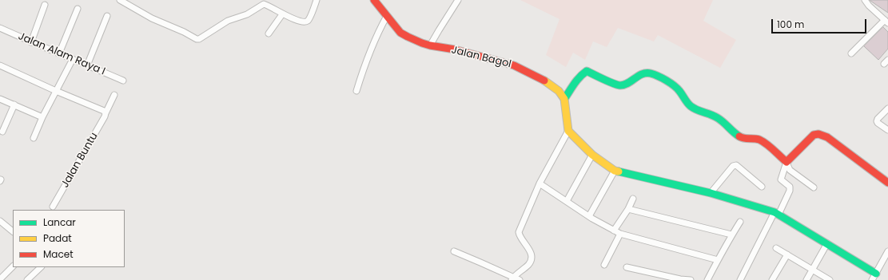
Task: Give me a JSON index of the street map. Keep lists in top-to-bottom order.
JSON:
{
  "streets": {
    "street": ["Jalan Alam Raya I", "Jalan Bagol", "Jalan Buntu"]
  },
  "legend": ["Lancar", "Padat", "Macet"],
  "scale_bar": "100 m"
}
